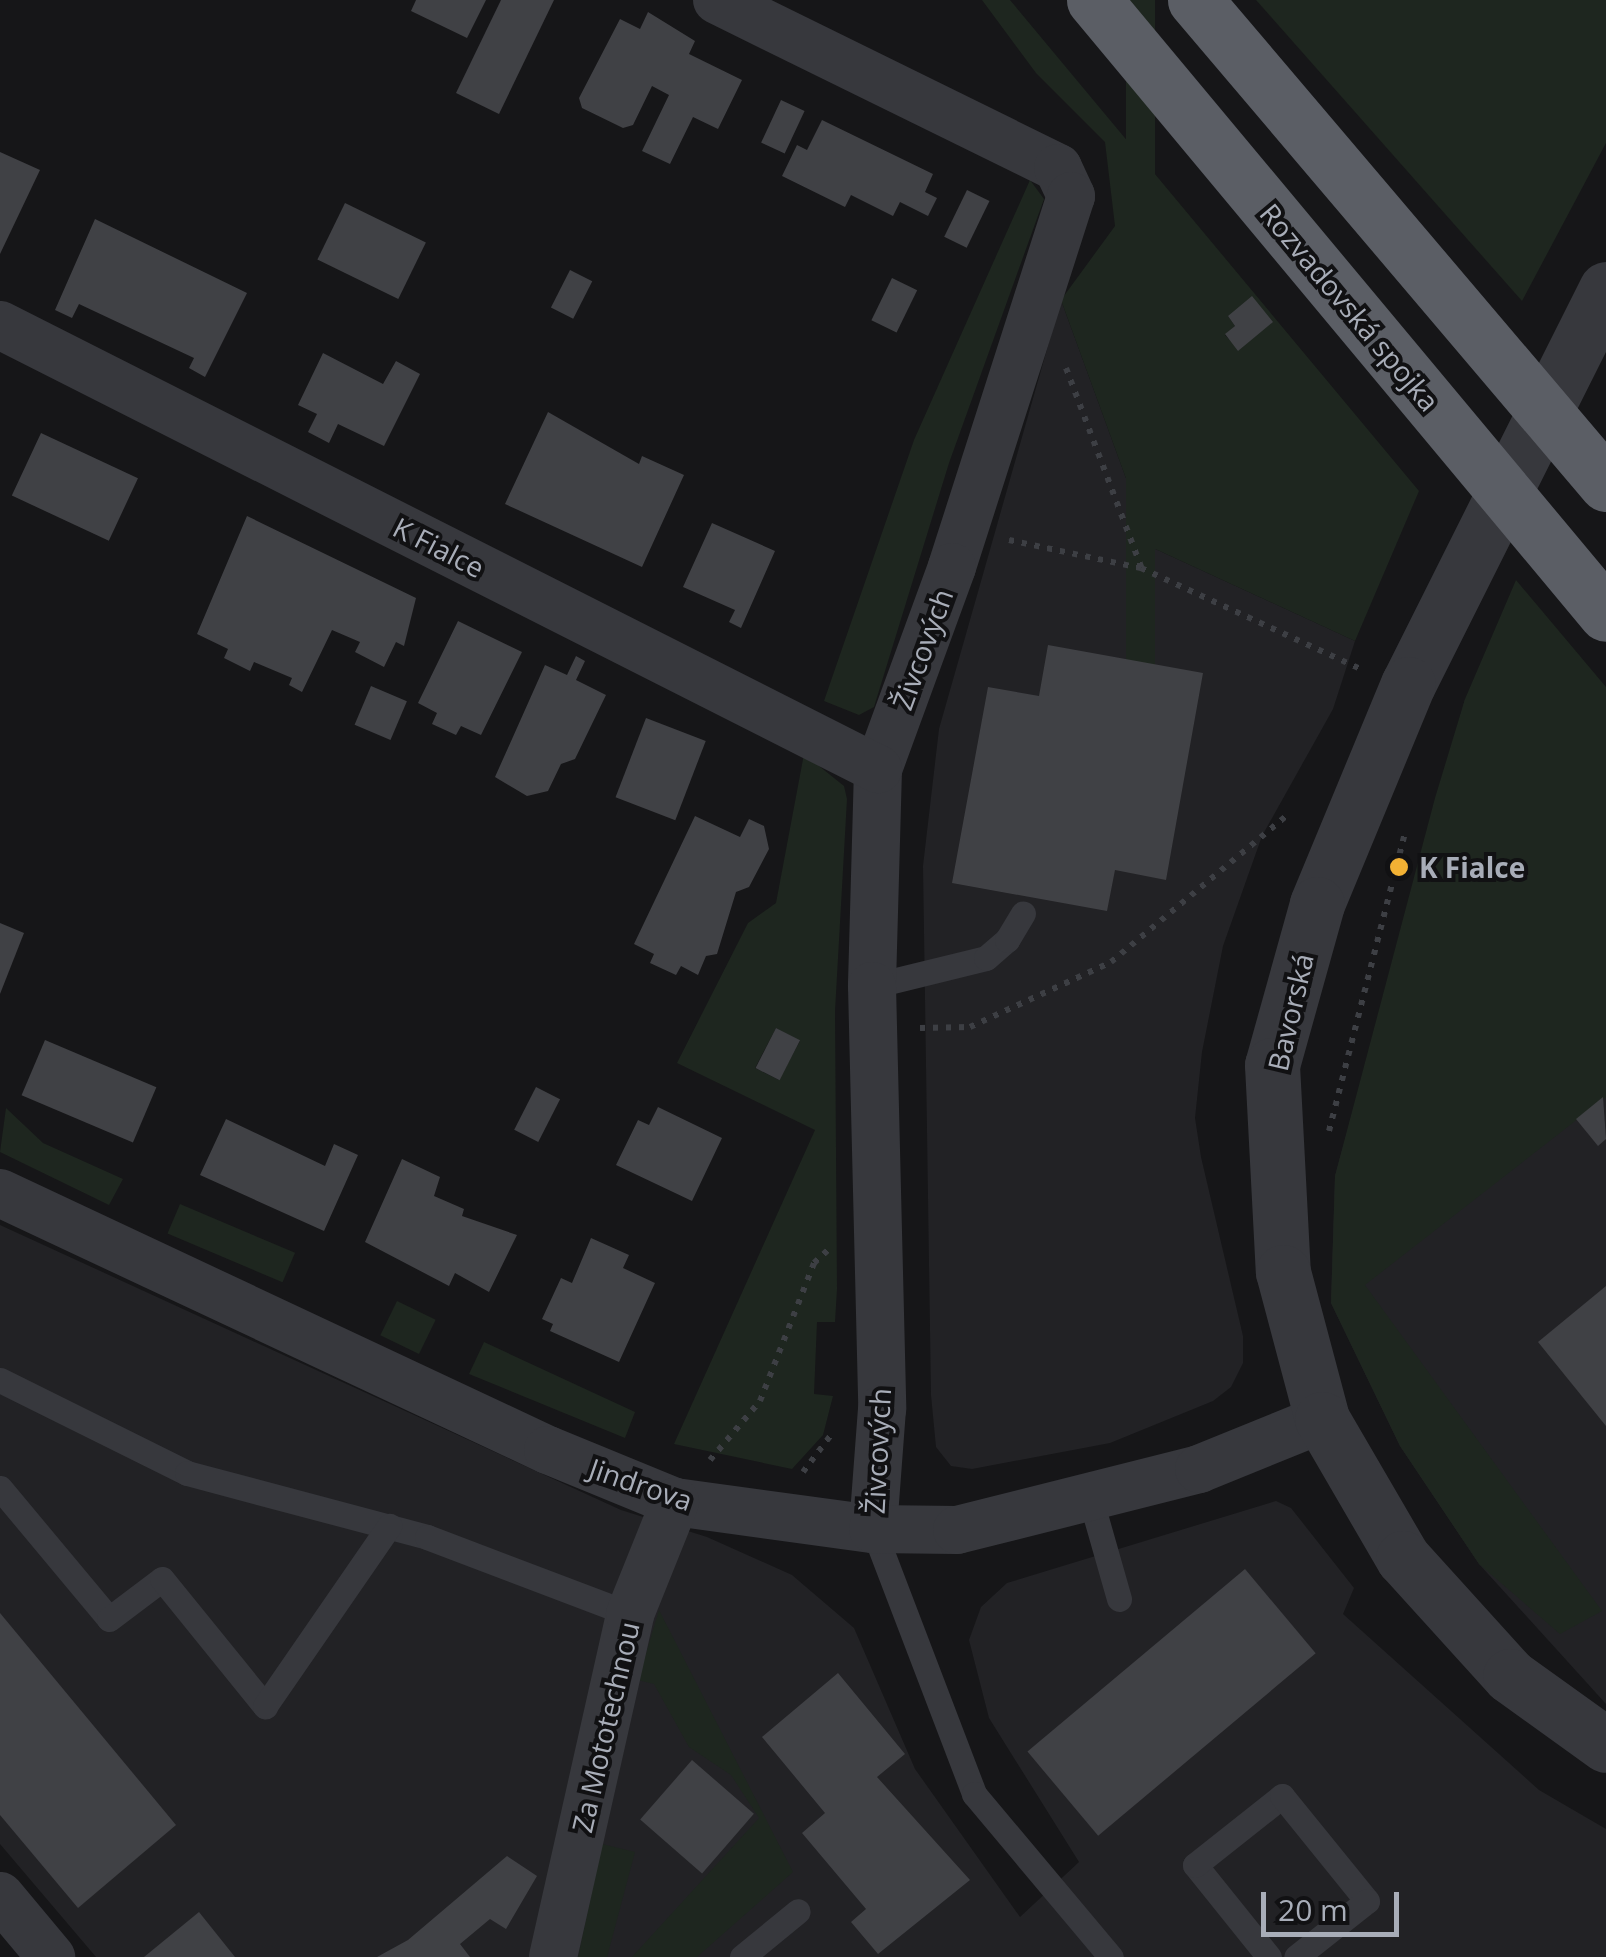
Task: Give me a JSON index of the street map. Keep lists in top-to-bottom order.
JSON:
{
  "streets": {
    "highway": ["Rozvadovská spojka"],
    "street": [
      "K Fialce",
      "Živcových",
      "Bavorská",
      "Jindrova",
      "Za Mototechnou"
    ]
  },
  "crossings": [
    ["K Fialce", "Živcových"],
    ["Živcových", "Jindrova"],
    ["Bavorská", "Jindrova"],
    ["Jindrova", "Za Mototechnou"]
  ],
  "places": ["K Fialce"],
  "scale_bar": "20 m"
}
